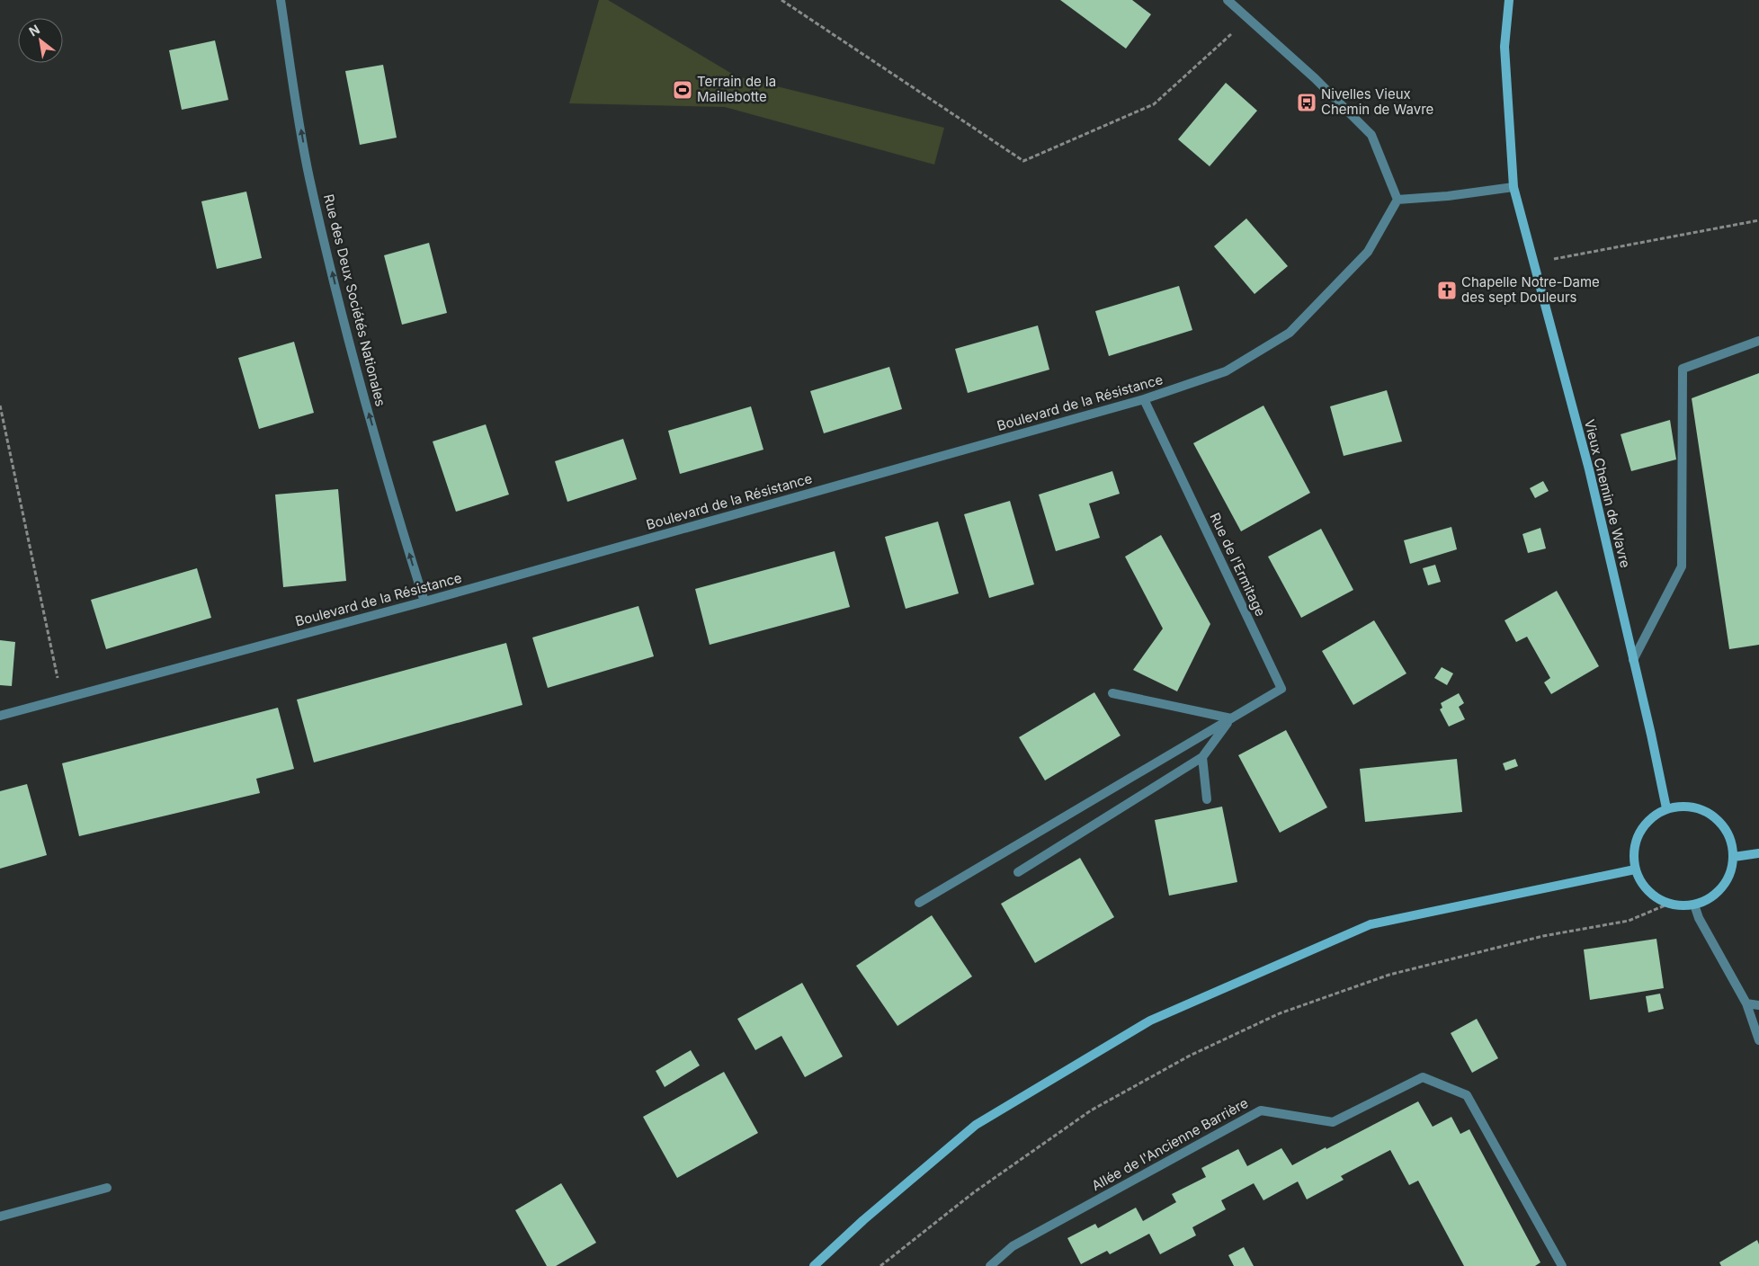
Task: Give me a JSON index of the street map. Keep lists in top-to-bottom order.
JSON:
{
  "streets": {
    "main road": ["Vieux Chemin de Wavre"],
    "street": [
      "Rue des Deux Sociétés Nationales",
      "Boulevard de la Résistance",
      "Rue de l'Ermitage",
      "Allée de l'Ancienne Barrière"
    ]
  },
  "crossings": [
    ["Rue des Deux Sociétés Nationales", "Boulevard de la Résistance"],
    ["Boulevard de la Résistance", "Rue de l'Ermitage"]
  ],
  "one_way": ["Rue des Deux Sociétés Nationales"],
  "places": {
    "sports": ["Terrain de la Maillebotte"],
    "bus stop": ["Nivelles Vieux Chemin de Wavre"],
    "church": ["Chapelle Notre-Dame des sept Douleurs"]
  },
  "north": "top left"
}
